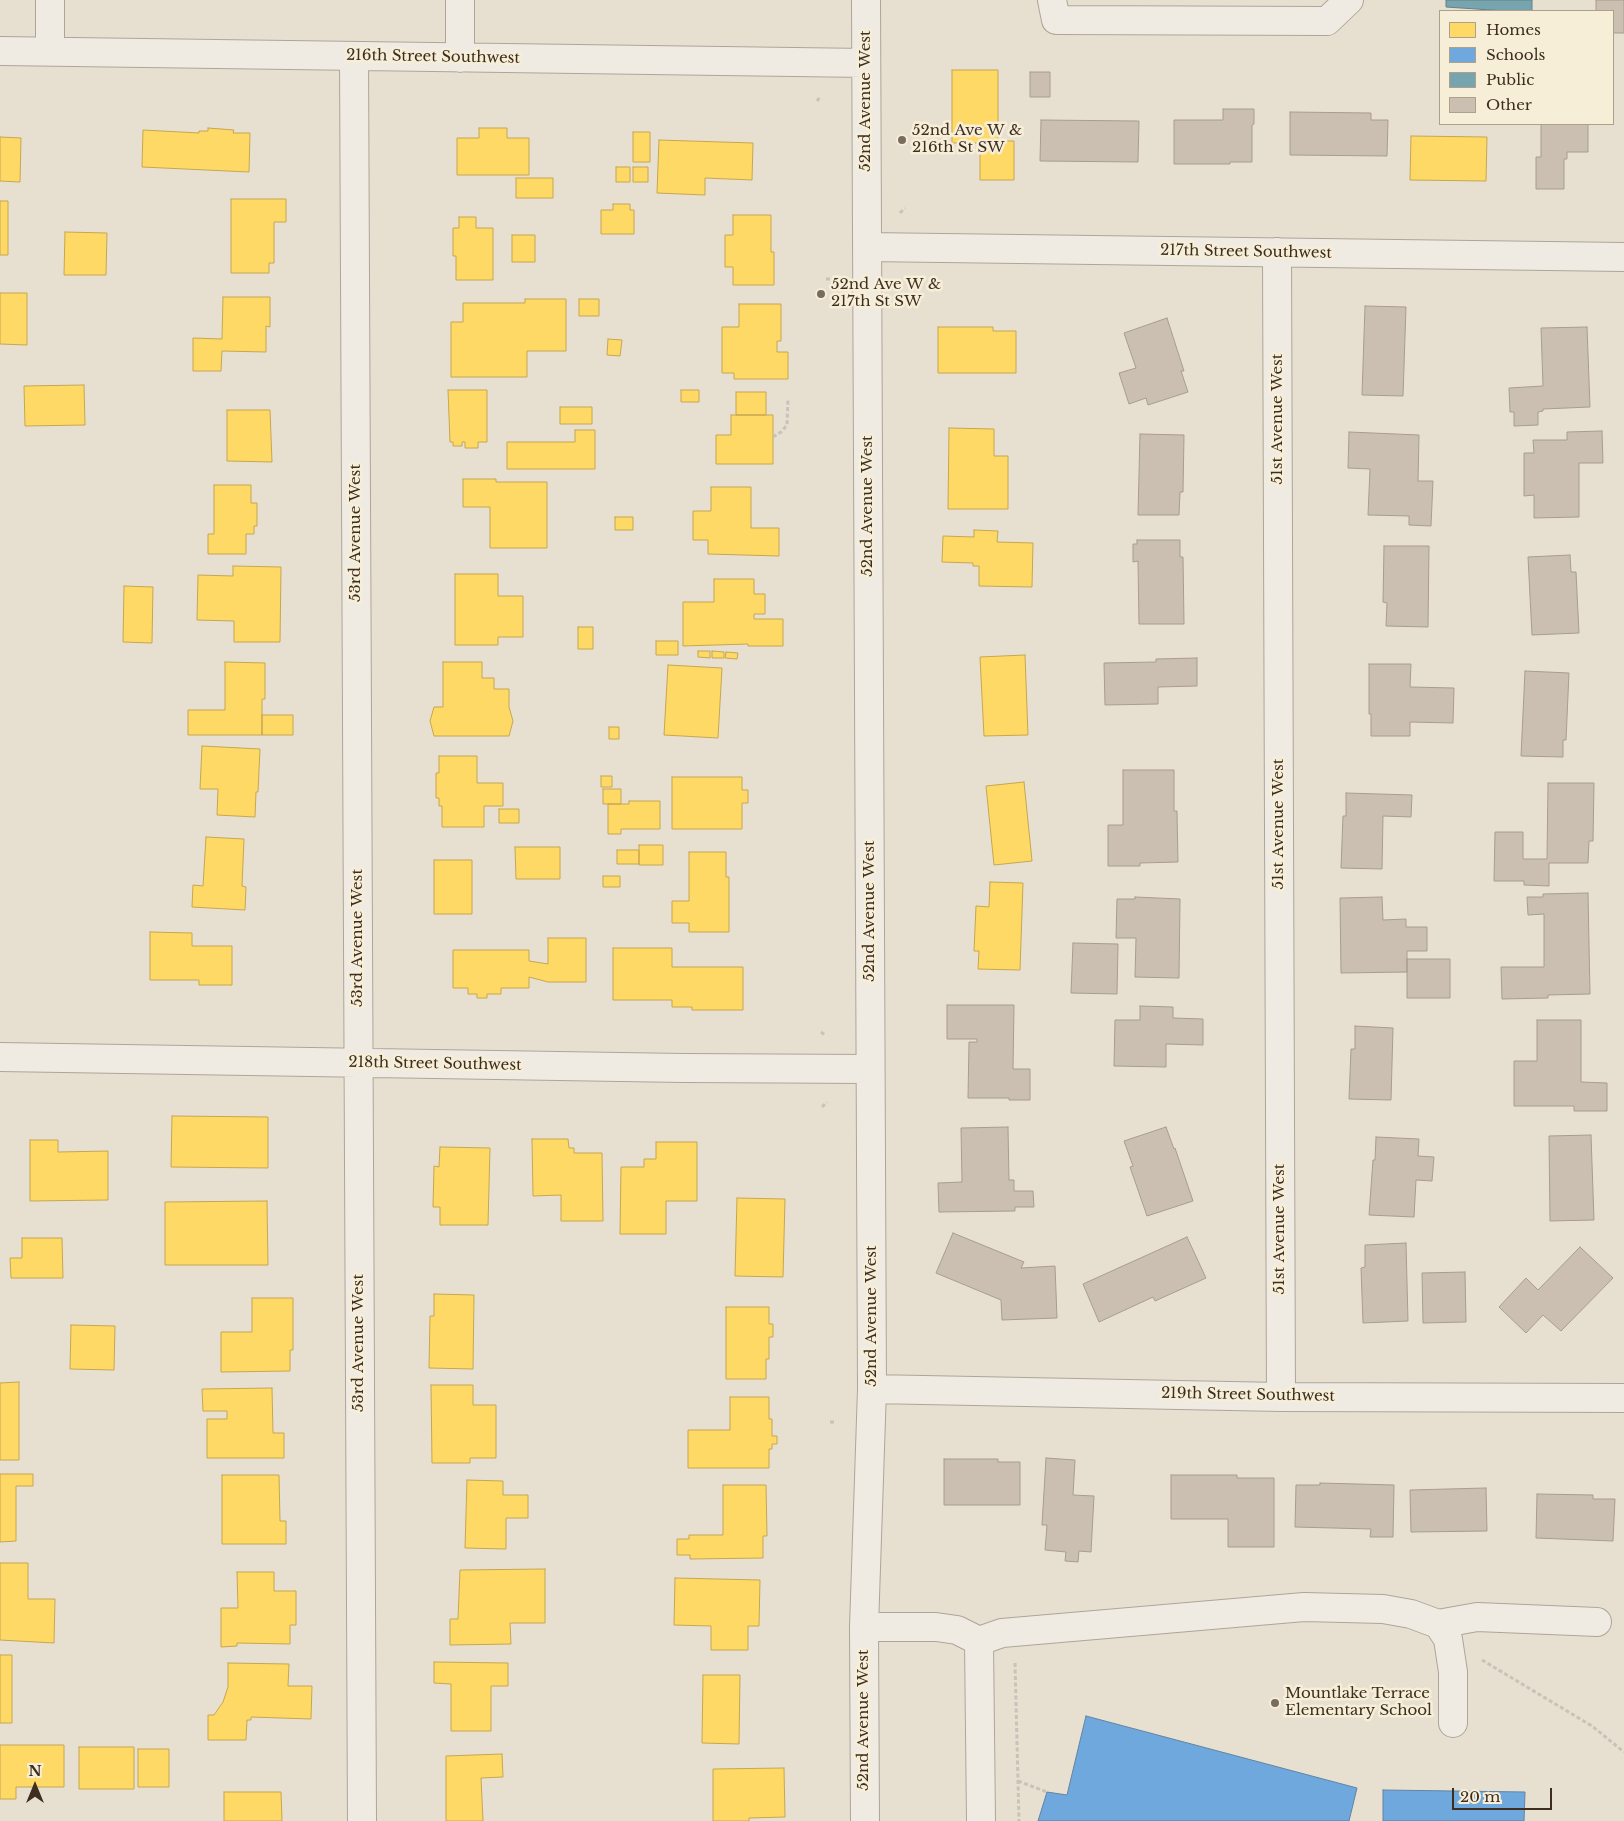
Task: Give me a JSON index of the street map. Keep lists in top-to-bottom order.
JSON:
{
  "streets": {
    "street": [
      "216th Street Southwest",
      "52nd Avenue West",
      "217th Street Southwest",
      "51st Avenue West",
      "53rd Avenue West",
      "218th Street Southwest",
      "219th Street Southwest"
    ]
  },
  "crossings": [
    ["216th Street Southwest", "52nd Avenue West"],
    ["216th Street Southwest", "53rd Avenue West"],
    ["52nd Avenue West", "217th Street Southwest"],
    ["52nd Avenue West", "218th Street Southwest"],
    ["52nd Avenue West", "219th Street Southwest"],
    ["217th Street Southwest", "51st Avenue West"],
    ["51st Avenue West", "219th Street Southwest"],
    ["53rd Avenue West", "218th Street Southwest"]
  ],
  "places": ["52nd Ave W & 216th St SW", "52nd Ave W & 217th St SW", "Mountlake Terrace Elementary School"],
  "legend": [
    "Homes",
    "Schools",
    "Public",
    "Other"
  ],
  "scale_bar": "20 m",
  "north": "top"
}
